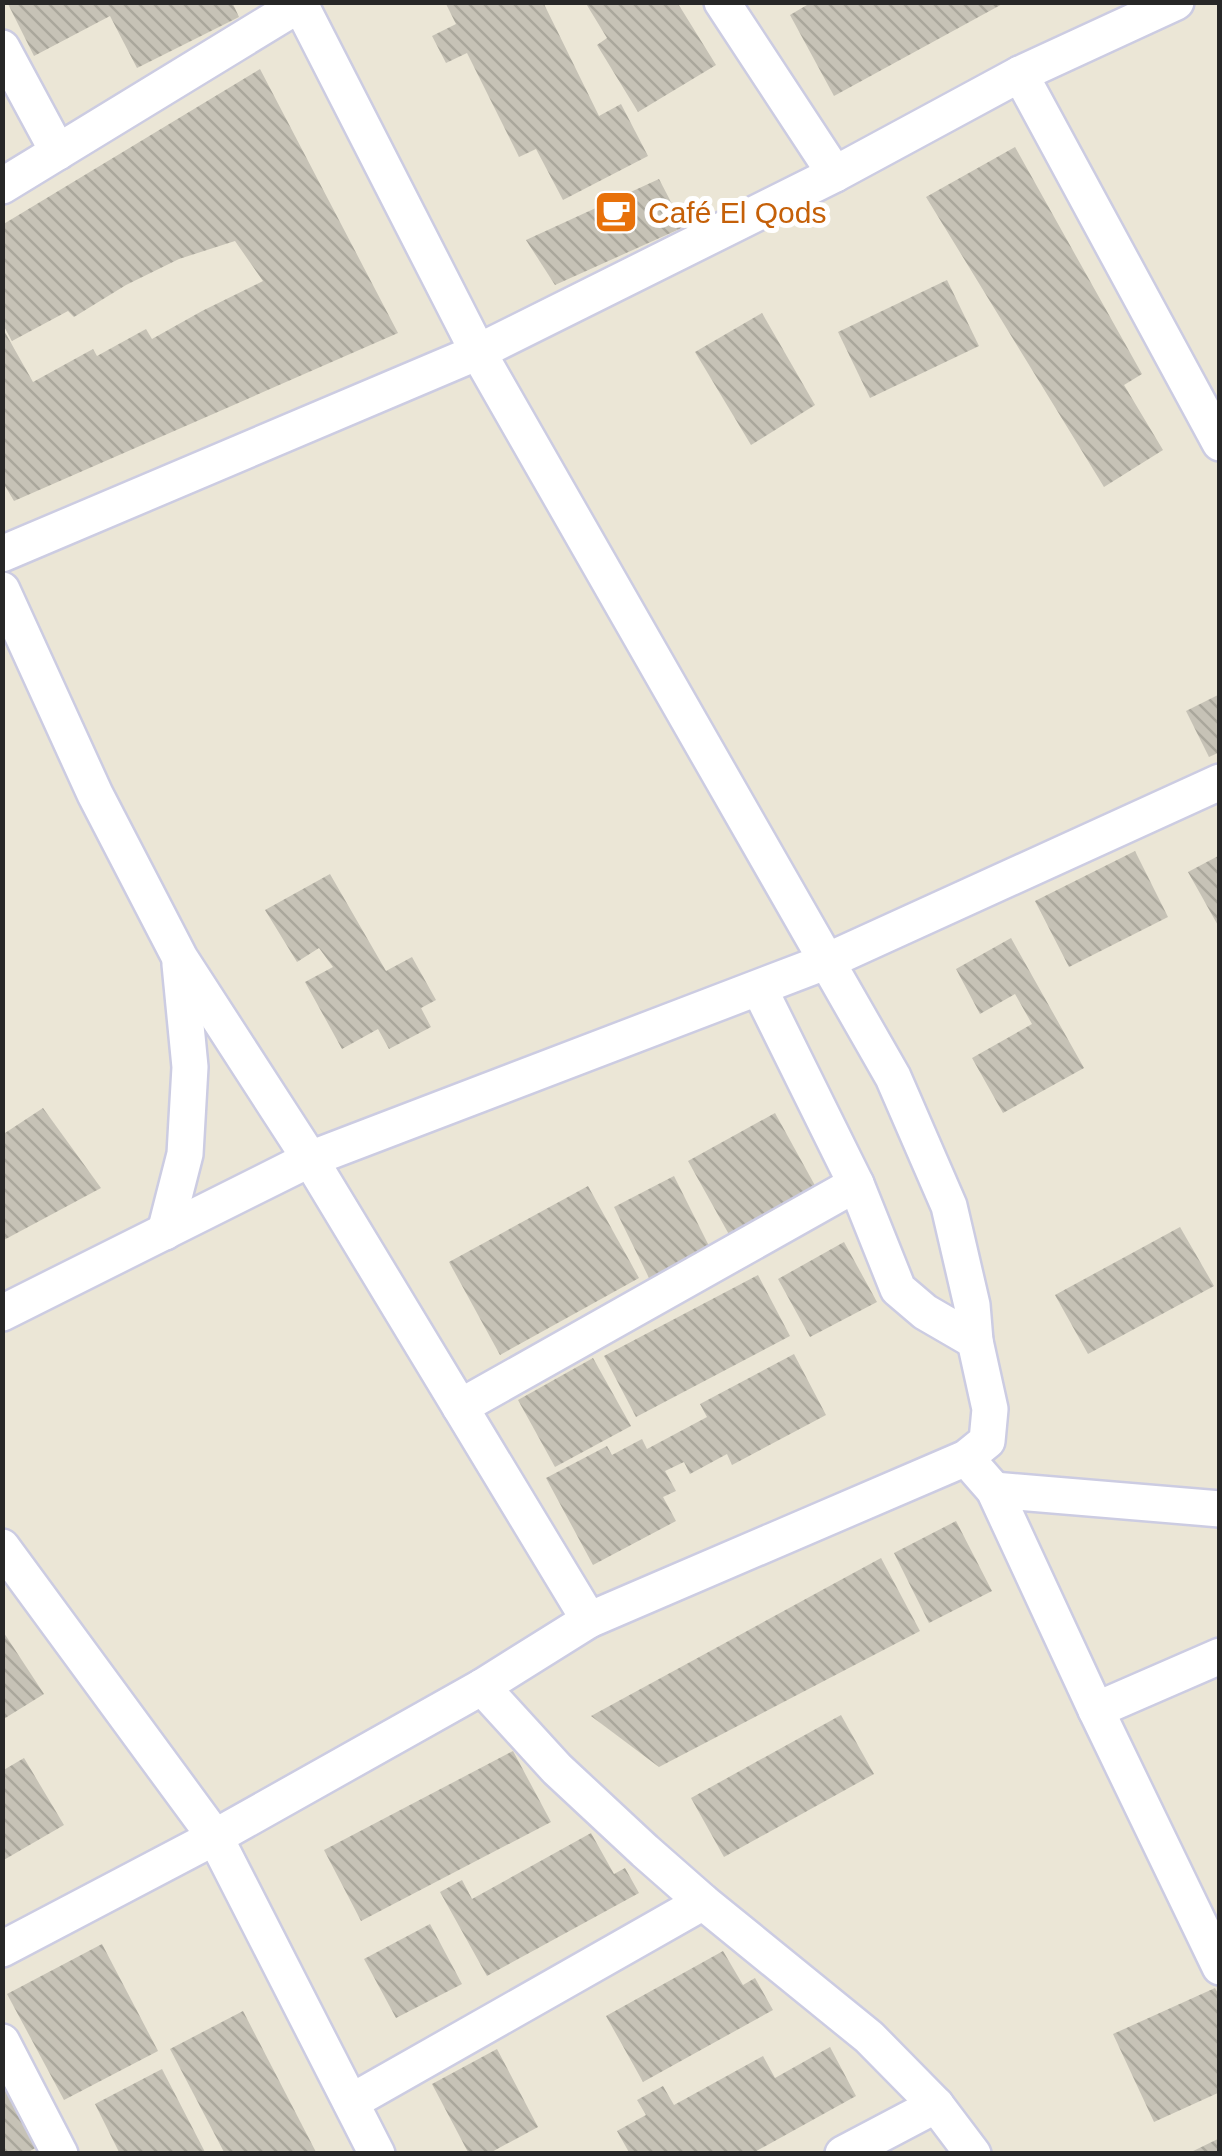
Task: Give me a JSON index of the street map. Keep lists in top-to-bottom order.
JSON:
{
  "places": {
    "cafe": ["Café El Qods"]
  }
}
